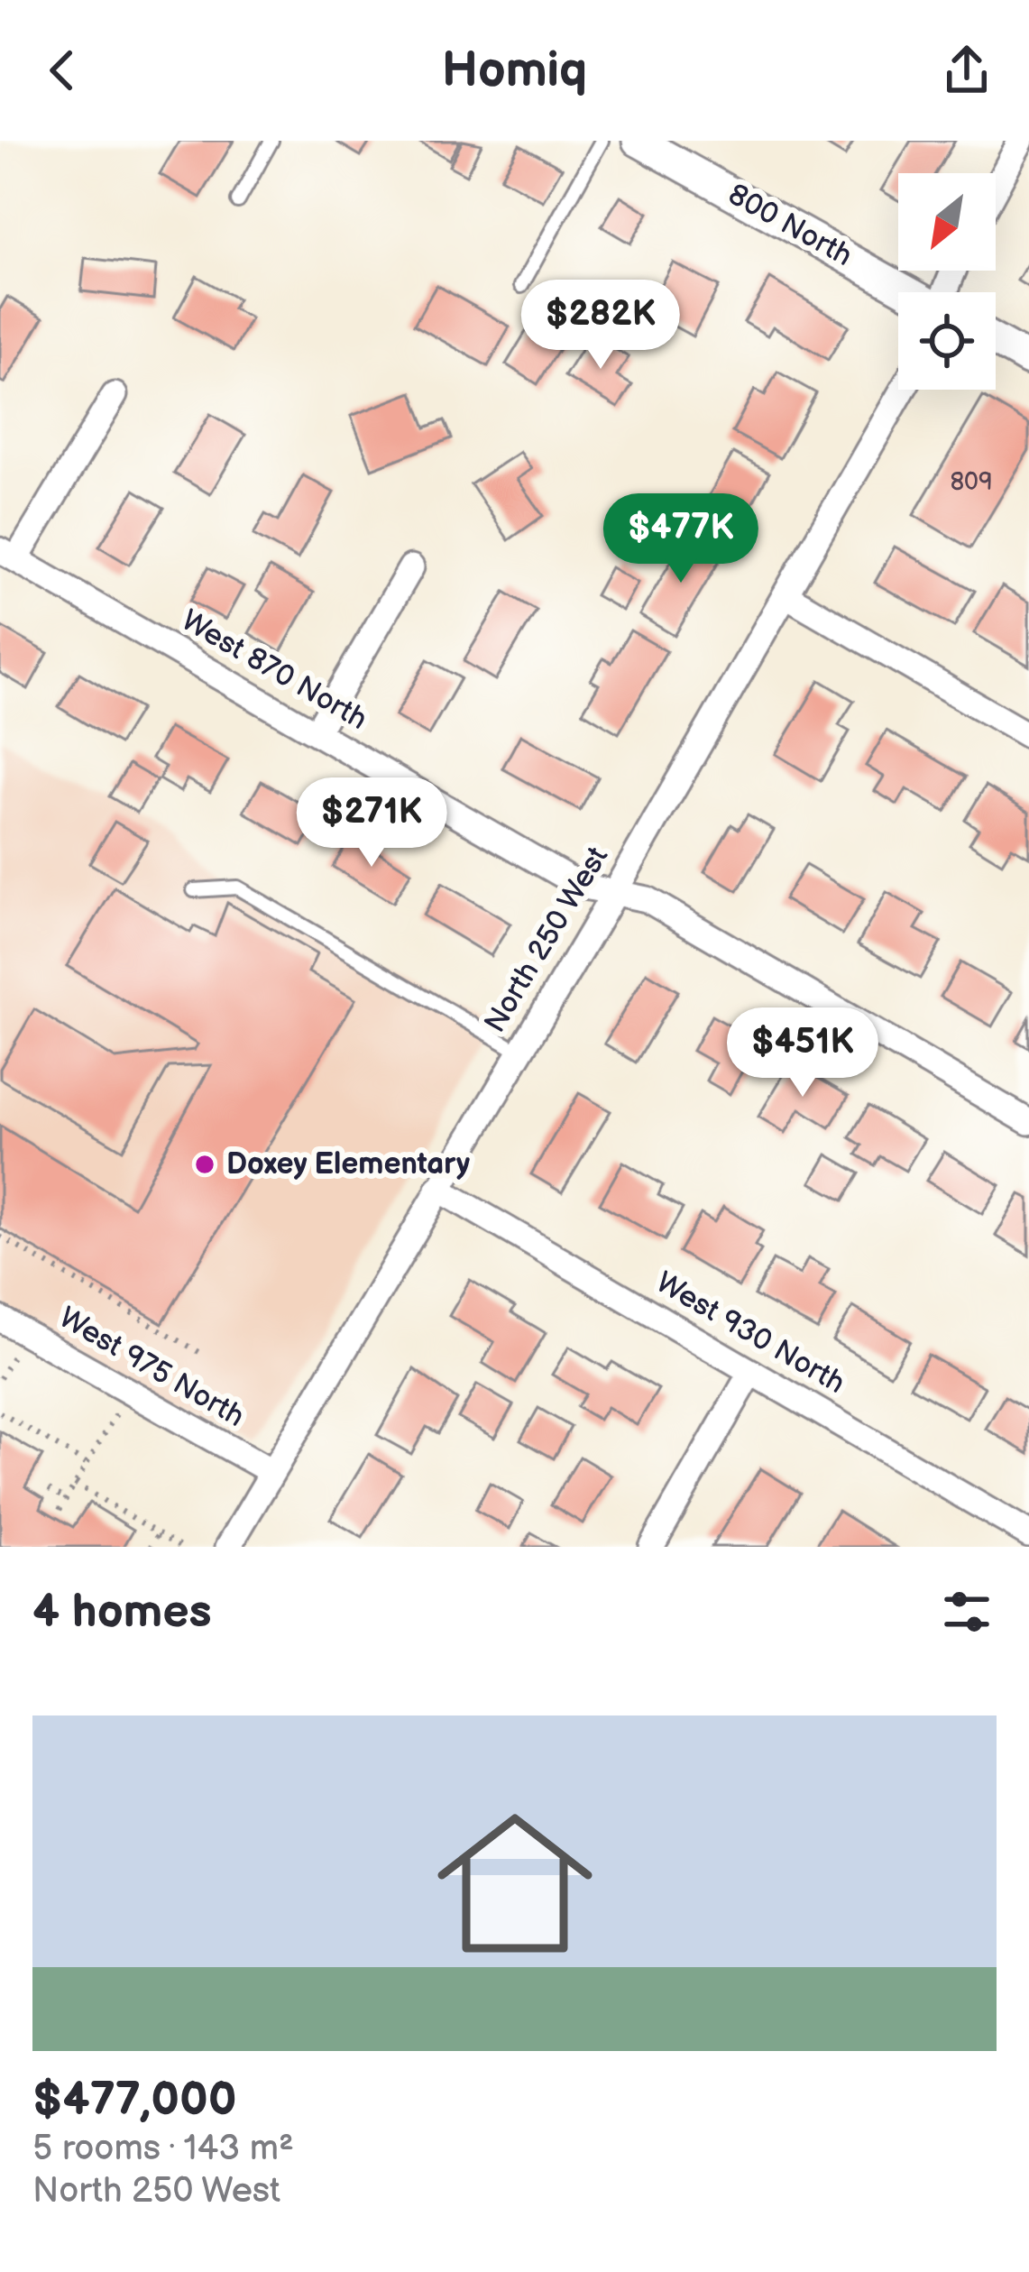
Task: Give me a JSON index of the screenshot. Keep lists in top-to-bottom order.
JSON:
{
  "streets": {
    "street": [
      "800 North",
      "West 870 North",
      "North 250 West",
      "West 930 North",
      "West 975 North"
    ]
  },
  "crossings": [
    ["West 870 North", "North 250 West"],
    ["North 250 West", "West 930 North"],
    ["North 250 West", "West 975 North"]
  ],
  "places": ["Doxey Elementary"],
  "house_numbers": ["809"],
  "north": "bottom left",
  "page": {
    "header": "Homiq",
    "price": [
      "$282K",
      "$477K",
      "$271K",
      "$451K"
    ],
    "heading": "4 homes",
    "list": [
      {
        "name": "$477,000",
        "note": "5 rooms · 143 m² · North 250 West"
      }
    ]
  }
}
